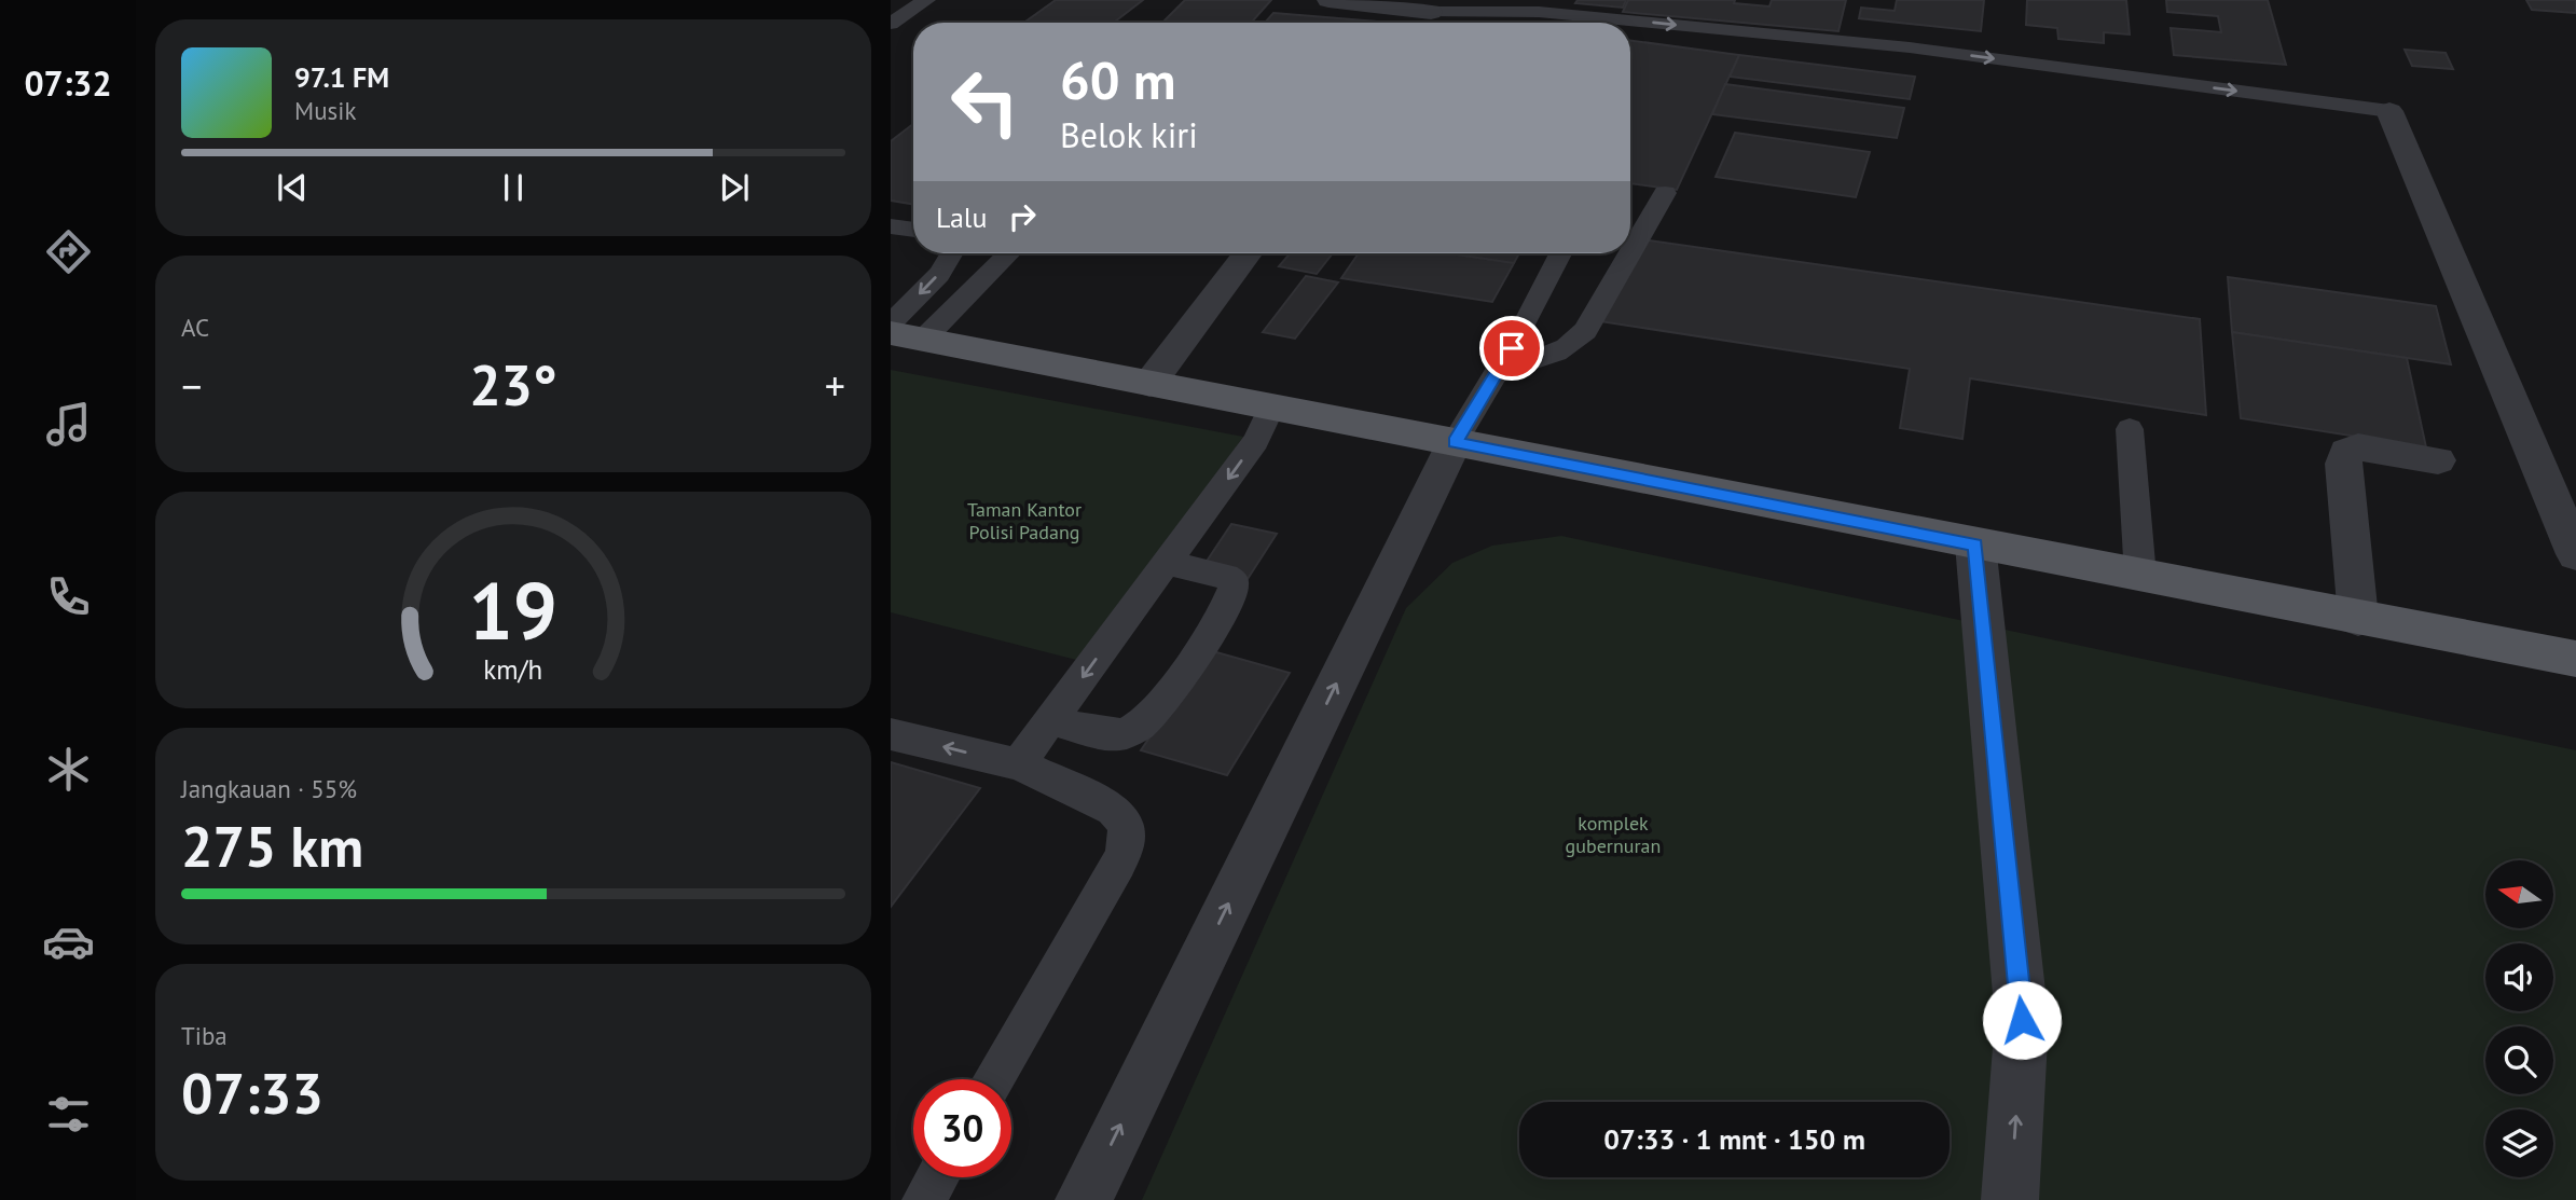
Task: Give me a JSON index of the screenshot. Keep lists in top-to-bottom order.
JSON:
{
  "parks": ["Taman Kantor Polisi Padang", "komplek gubernuran"],
  "north": "left",
  "page": {
    "tabs": "07:32",
    "turn": ["60 m", "Belok kiri"],
    "song": ["97.1 FM", "Musik"],
    "then": "Lalu",
    "tile": [
      "AC",
      ["Jangkauan · 55%", "275 km"],
      ["Tiba", "07:33"]
    ],
    "heat": ["−", "23°", "+"],
    "limit": "30",
    "trip": "07:33 · 1 mnt · 150 m",
    "gauge": ["19", "km/h"]
  }
}
